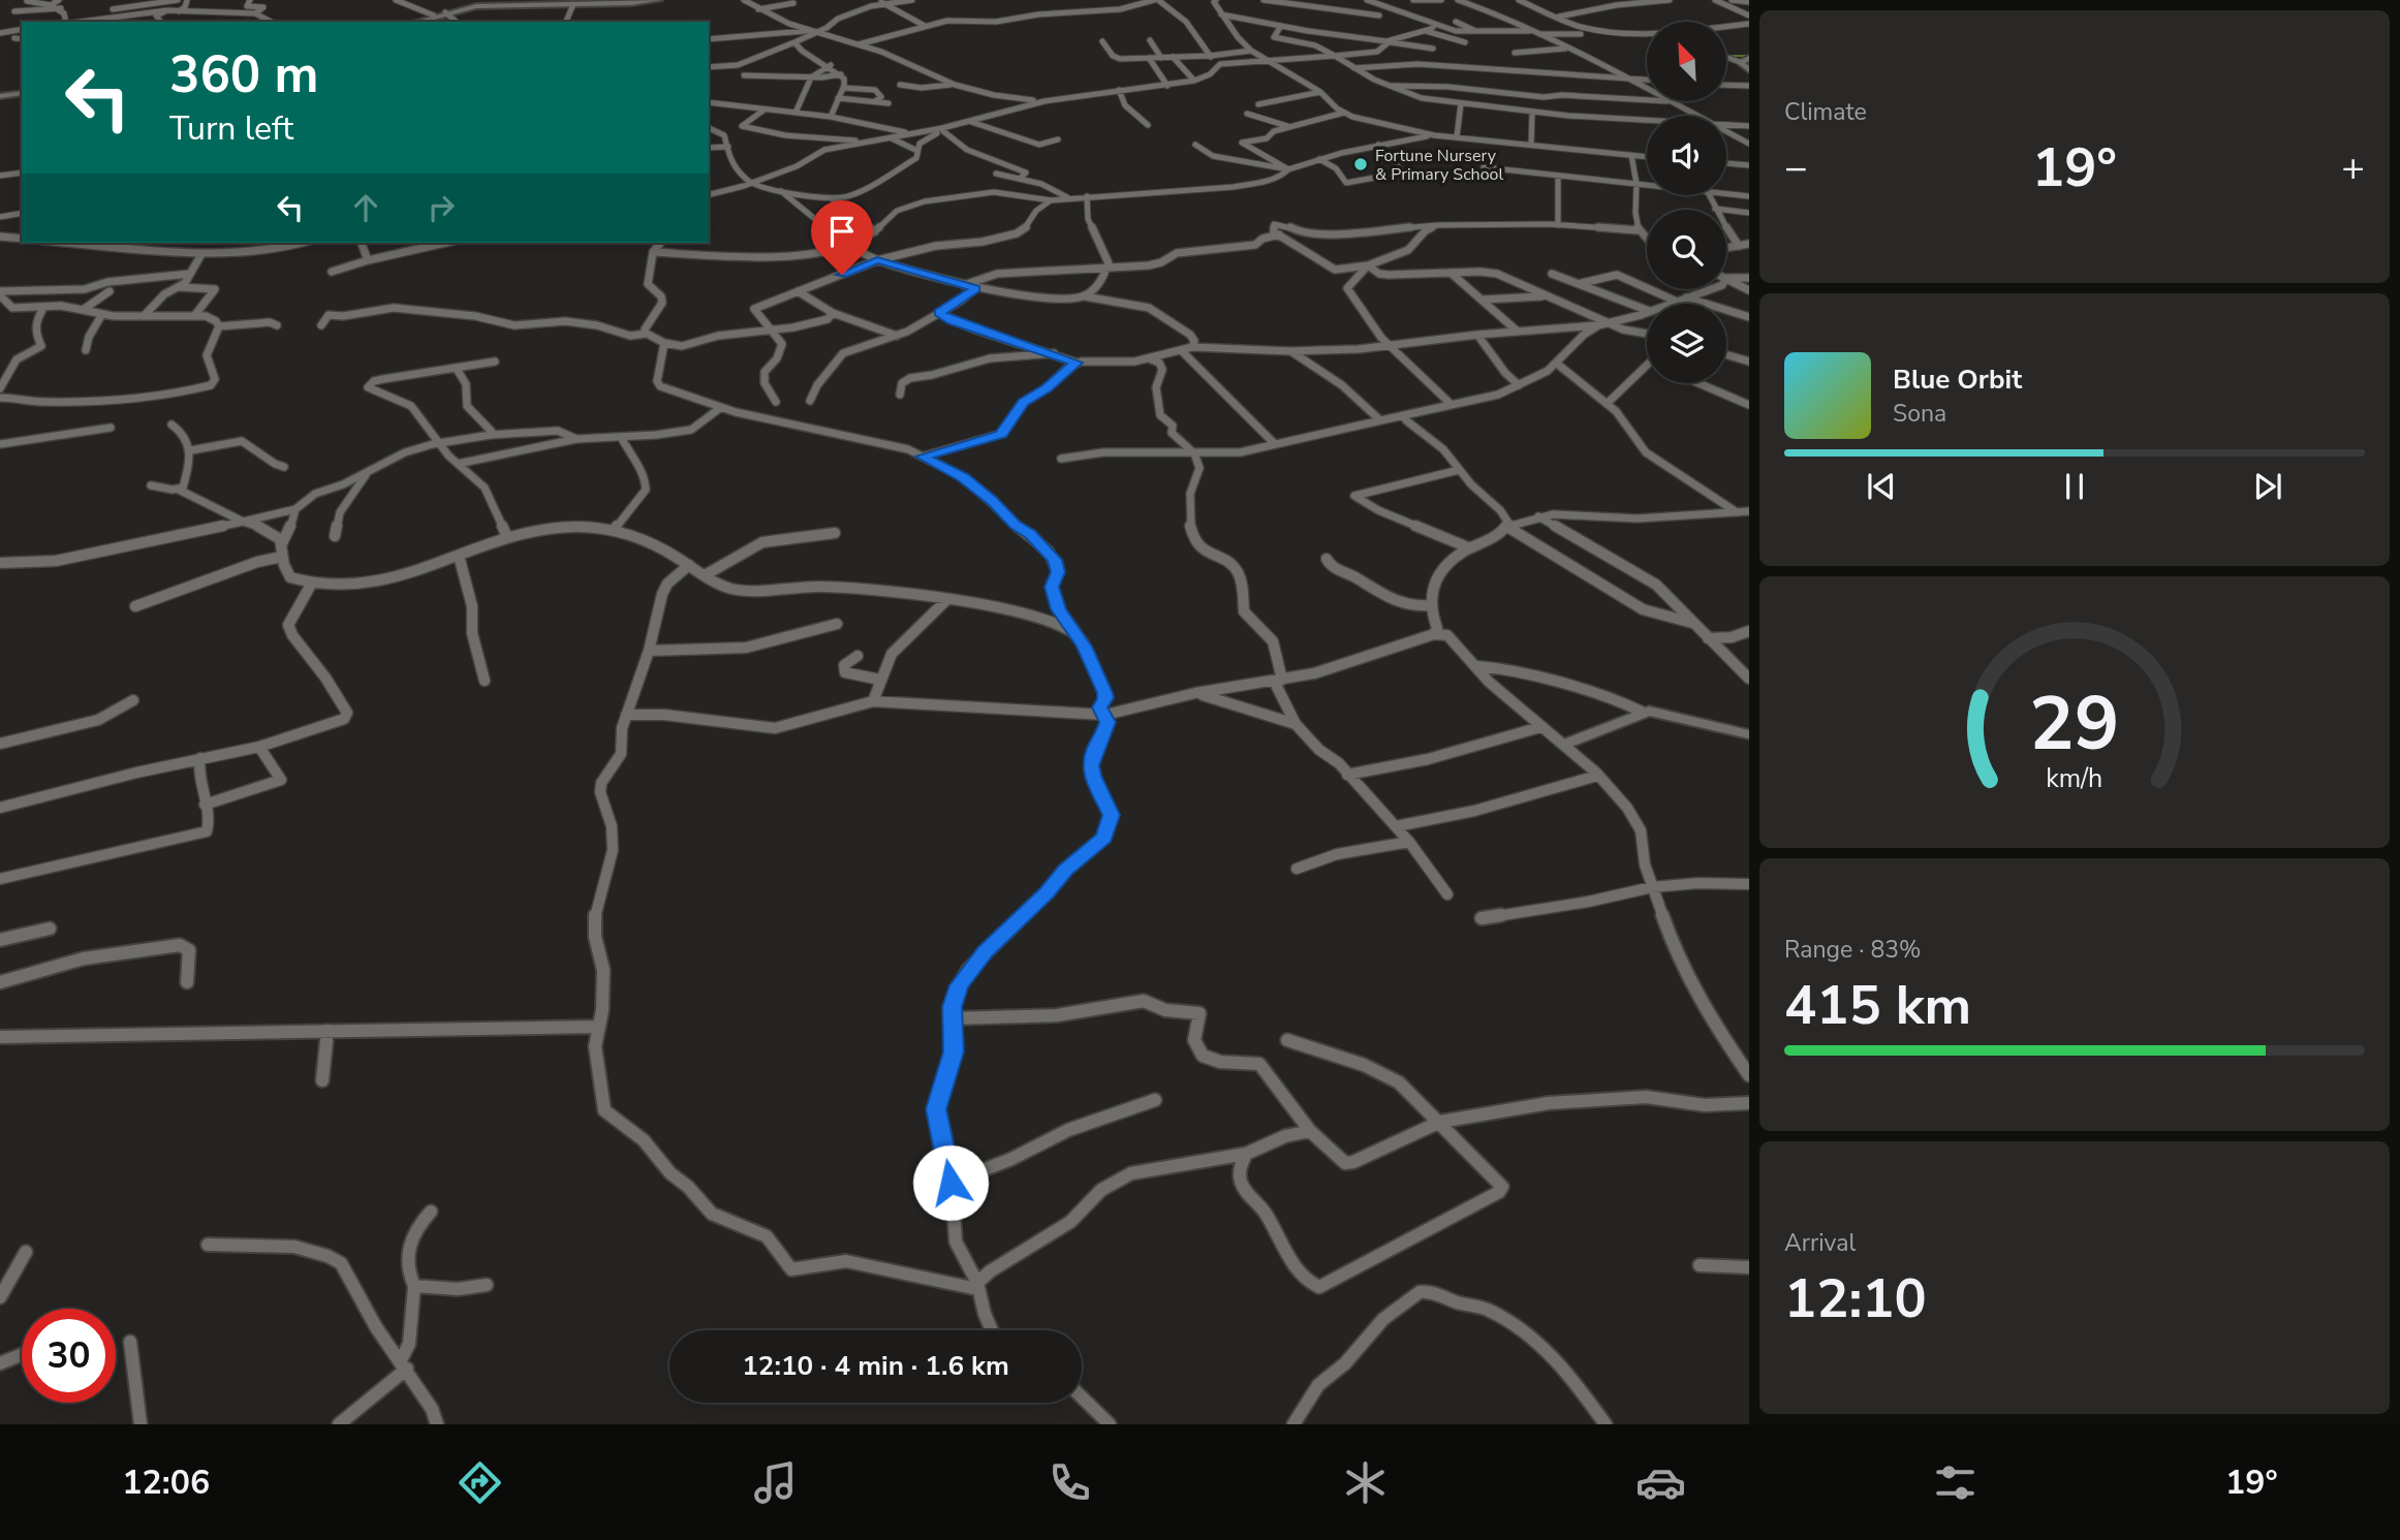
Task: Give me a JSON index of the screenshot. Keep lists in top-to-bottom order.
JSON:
{
  "places": ["Fortune Nursery & Primary School"],
  "north": "top left",
  "page": {
    "tile": [
      "Climate",
      ["Range · 83%", "415 km"],
      ["Arrival", "12:10"]
    ],
    "turn": ["360 m", "Turn left"],
    "heat": ["−", "19°", "+"],
    "song": ["Blue Orbit", "Sona"],
    "limit": "30",
    "trip": "12:10 · 4 min · 1.6 km",
    "tabs": ["12:06", "19°"],
    "gauge": ["29", "km/h"]
  }
}
